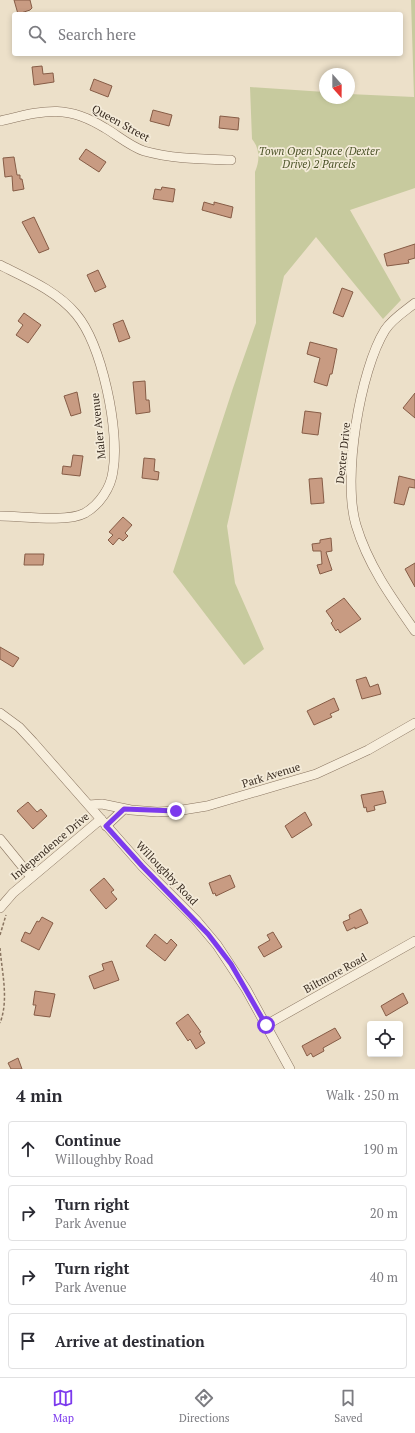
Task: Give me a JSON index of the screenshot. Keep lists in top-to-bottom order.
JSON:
{
  "streets": {
    "street": [
      "Queen Street",
      "Maler Avenue",
      "Dexter Drive",
      "Park Avenue",
      "Independence Drive",
      "Willoughby Road",
      "Biltmore Road"
    ]
  },
  "crossings": [
    ["Park Avenue", "Willoughby Road"],
    ["Independence Drive", "Willoughby Road"],
    ["Willoughby Road", "Biltmore Road"]
  ],
  "parks": ["Town Open Space (Dexter Drive) 2 Parcels"],
  "north": "bottom",
  "page": {
    "search": "Search here",
    "heading": ["4 min", "Walk · 250 m"],
    "list": [
      ["Continue", "Willoughby Road", "190 m"],
      ["Turn right", "Park Avenue", "20 m"],
      ["Turn right", "Park Avenue", "40 m"],
      "Arrive at destination"
    ],
    "nav": ["Map", "Directions", "Saved"]
  }
}
